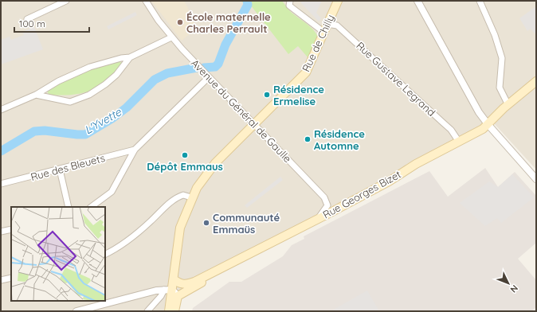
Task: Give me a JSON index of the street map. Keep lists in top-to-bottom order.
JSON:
{
  "streets": {
    "main road": ["Rue de Chilly", "Rue Georges Bizet"],
    "street": ["Rue Gustave Legrand", "Avenue du Général de Gaulle", "Rue des Bleuets"]
  },
  "crossings": [
    ["Rue de Chilly", "Rue Gustave Legrand"],
    ["Rue de Chilly", "Avenue du Général de Gaulle"],
    ["Rue de Chilly", "Rue Georges Bizet"],
    ["Rue Gustave Legrand", "Rue Georges Bizet"],
    ["Avenue du Général de Gaulle", "Rue Georges Bizet"]
  ],
  "water": ["L'Yvette"],
  "places": [
    "École maternelle Charles Perrault",
    "Résidence Ermelise",
    "Résidence Automne",
    "Dépôt Emmaus",
    "Communauté Emmaüs"
  ],
  "scale_bar": "100 m",
  "north": "bottom right"
}
